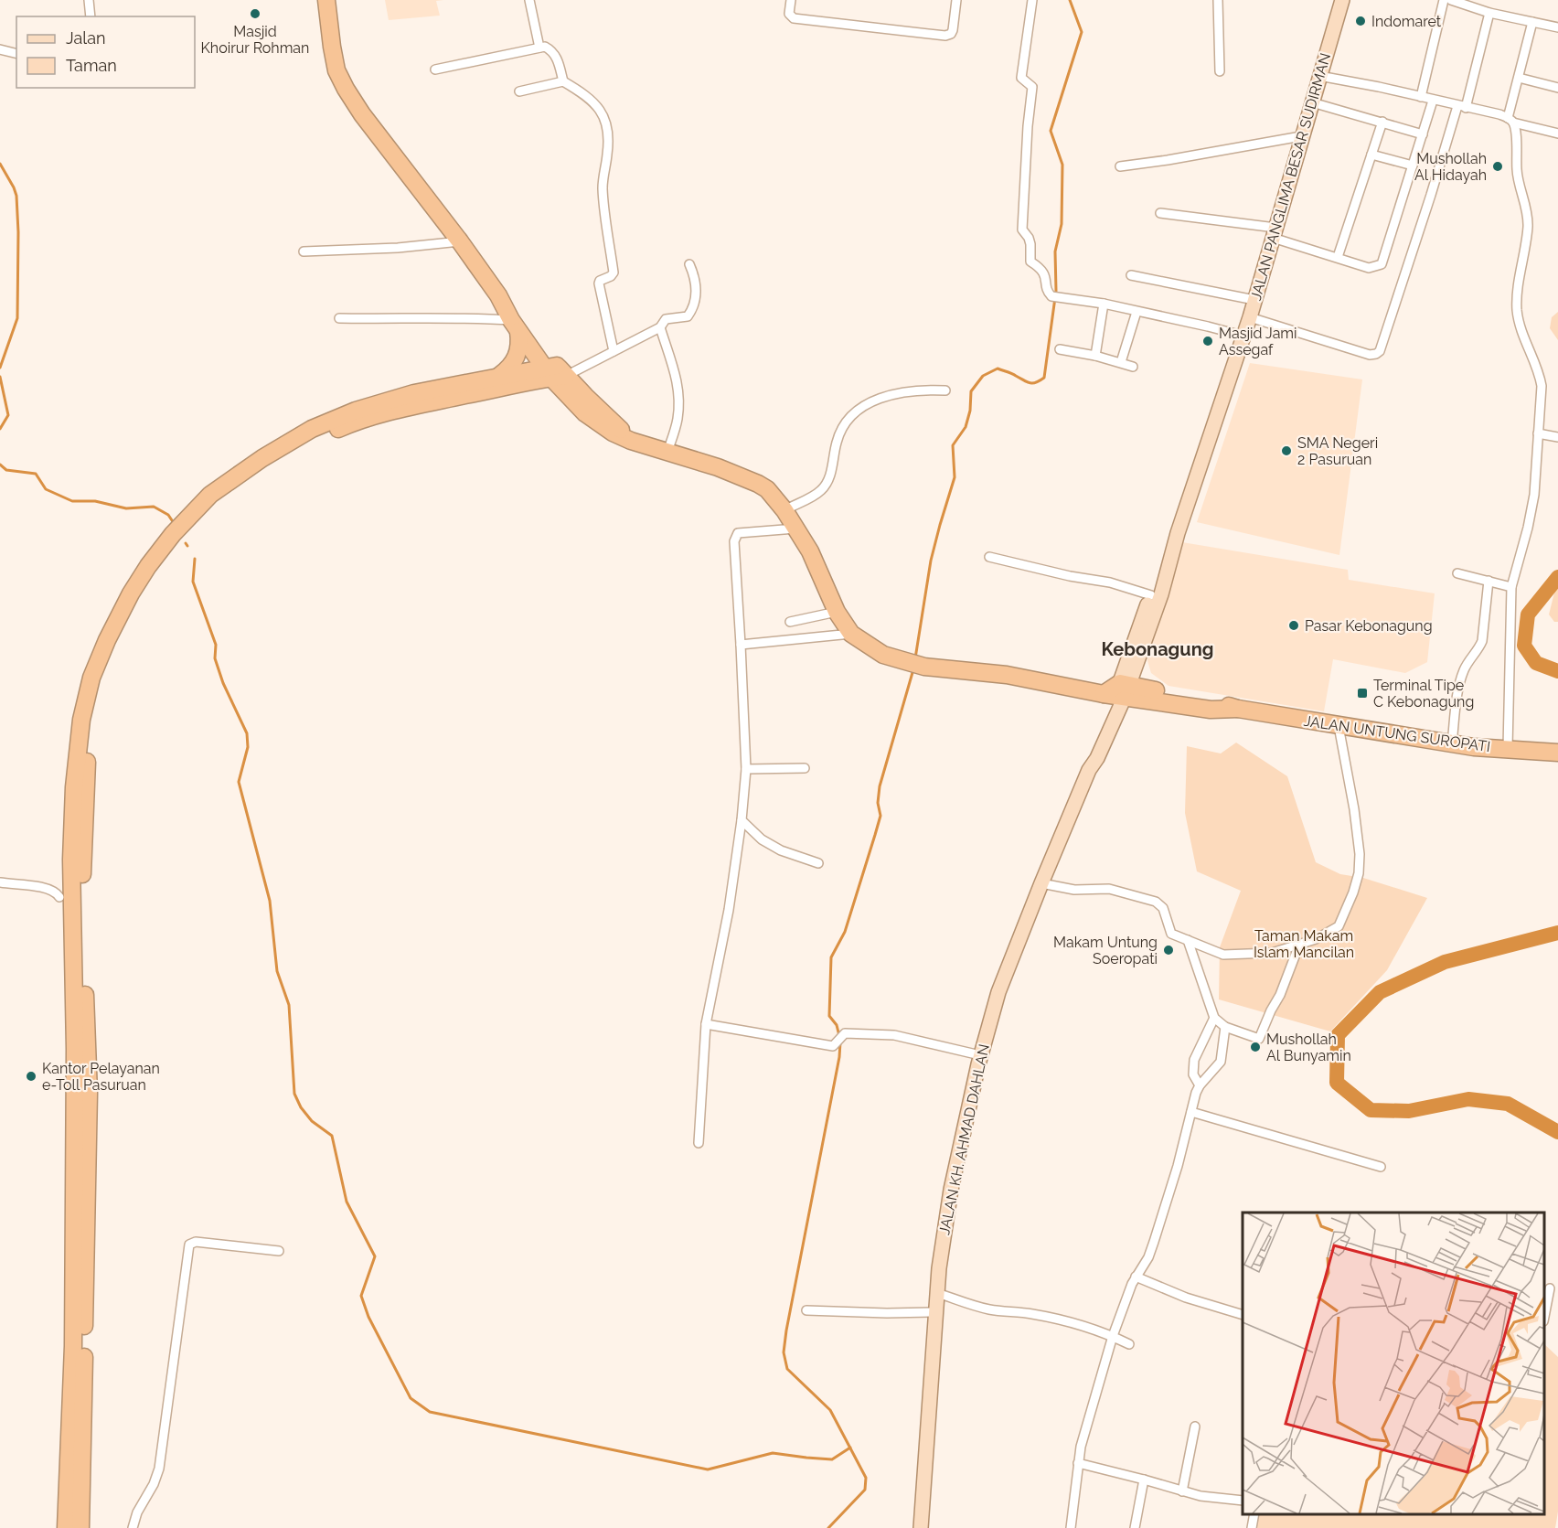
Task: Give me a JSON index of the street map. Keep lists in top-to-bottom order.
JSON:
{
  "streets": {
    "highway": ["JALAN UNTUNG SUROPATI"],
    "main road": ["JALAN PANGLIMA BESAR SUDIRMAN", "JALAN KH. AHMAD DAHLAN"]
  },
  "crossings": [
    ["JALAN PANGLIMA BESAR SUDIRMAN", "JALAN UNTUNG SUROPATI"],
    ["JALAN PANGLIMA BESAR SUDIRMAN", "JALAN KH. AHMAD DAHLAN"],
    ["JALAN UNTUNG SUROPATI", "JALAN KH. AHMAD DAHLAN"]
  ],
  "districts": ["Kebonagung"],
  "parks": ["Taman Makam Islam Mancilan"],
  "places": {
    "other": [
      "Masjid Khoirur Rohman",
      "Indomaret",
      "Mushollah Al Hidayah",
      "Masjid Jami Assegaf",
      "SMA Negeri 2 Pasuruan",
      "Pasar Kebonagung",
      "Makam Untung Soeropati",
      "Mushollah Al Bunyamin",
      "Kantor Pelayanan e-Toll Pasuruan"
    ],
    "transit": ["Terminal Tipe C Kebonagung"]
  },
  "legend": ["Jalan", "Taman"]
}
